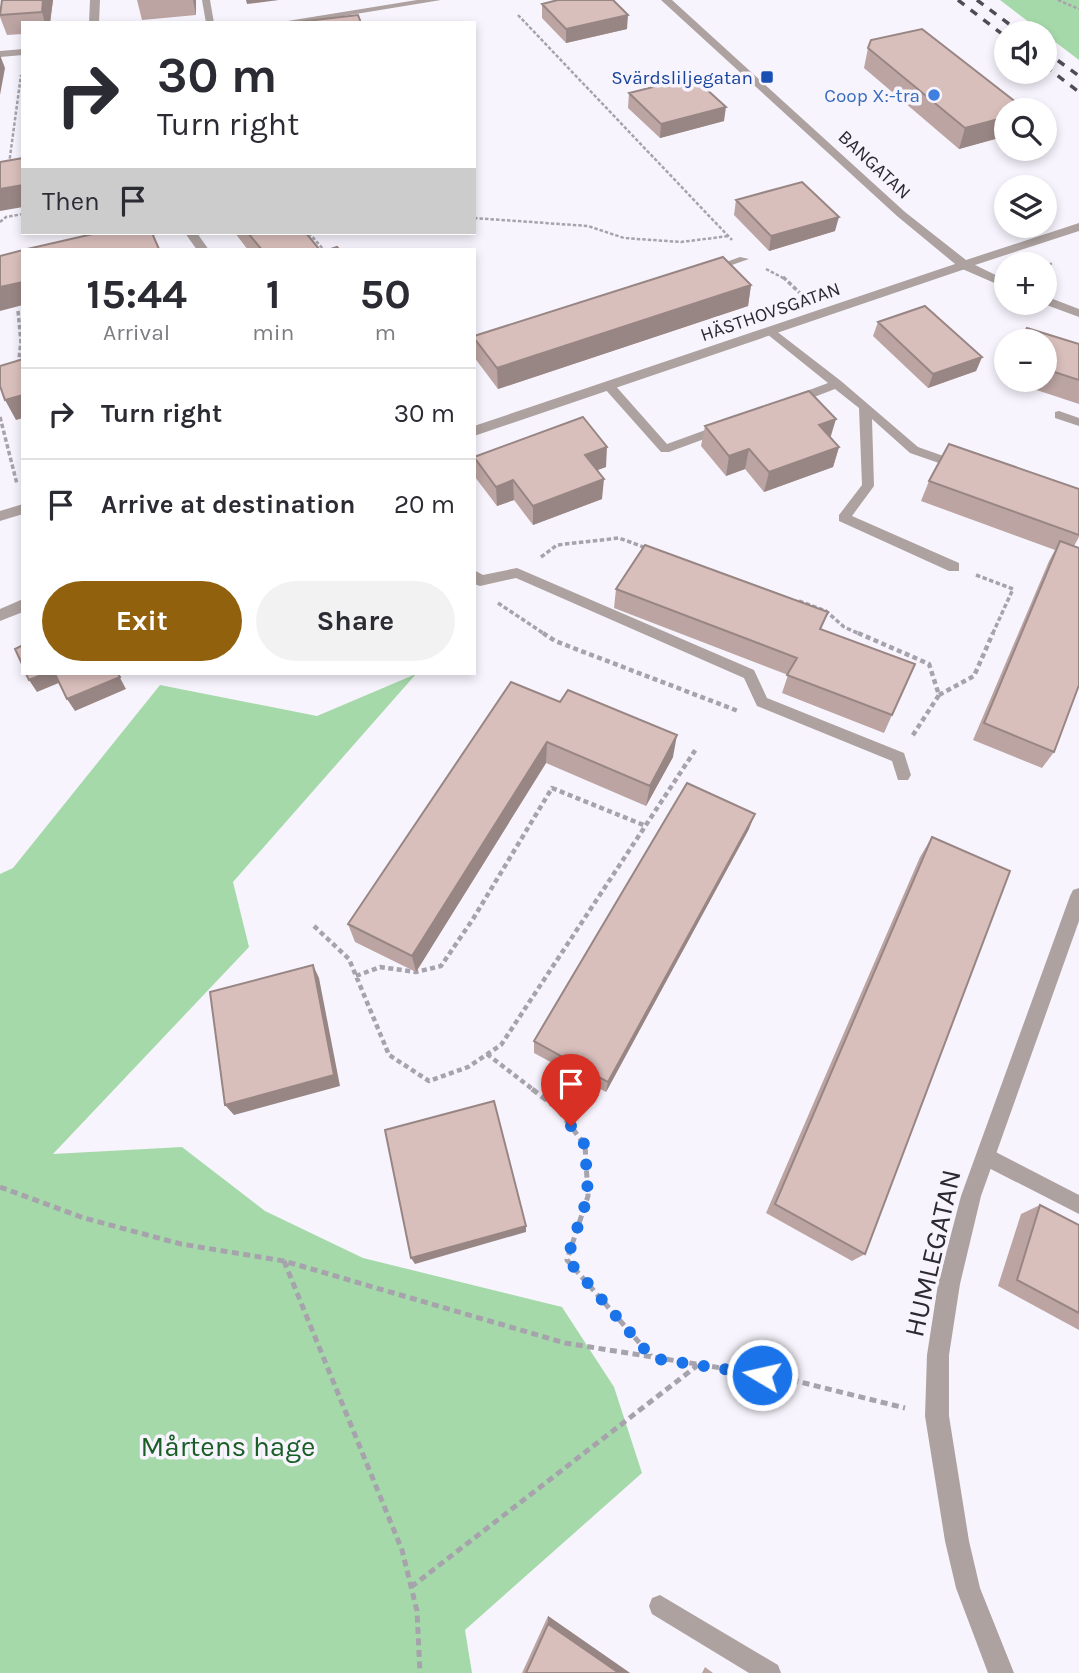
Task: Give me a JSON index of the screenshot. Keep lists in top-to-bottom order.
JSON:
{
  "streets": {
    "street": ["BANGATAN", "HÄSTHOVSGATAN", "HUMLEGATAN"]
  },
  "crossings": [
    ["BANGATAN", "HÄSTHOVSGATAN"]
  ],
  "parks": ["Mårtens hage"],
  "places": {
    "transit": ["Svärdsliljegatan"],
    "other": ["Coop X:-tra"]
  },
  "page": {
    "map_buttons": ["+", "−"],
    "turn": ["30 m", "Turn right"],
    "then": "Then",
    "eta": [
      "15:44",
      "Arrival",
      "1",
      "min",
      "50",
      "m"
    ],
    "list": [
      {
        "name": "Turn right",
        "value": "30 m"
      },
      {
        "name": "Arrive at destination",
        "value": "20 m"
      }
    ],
    "buttons": ["Exit", "Share"]
  }
}
